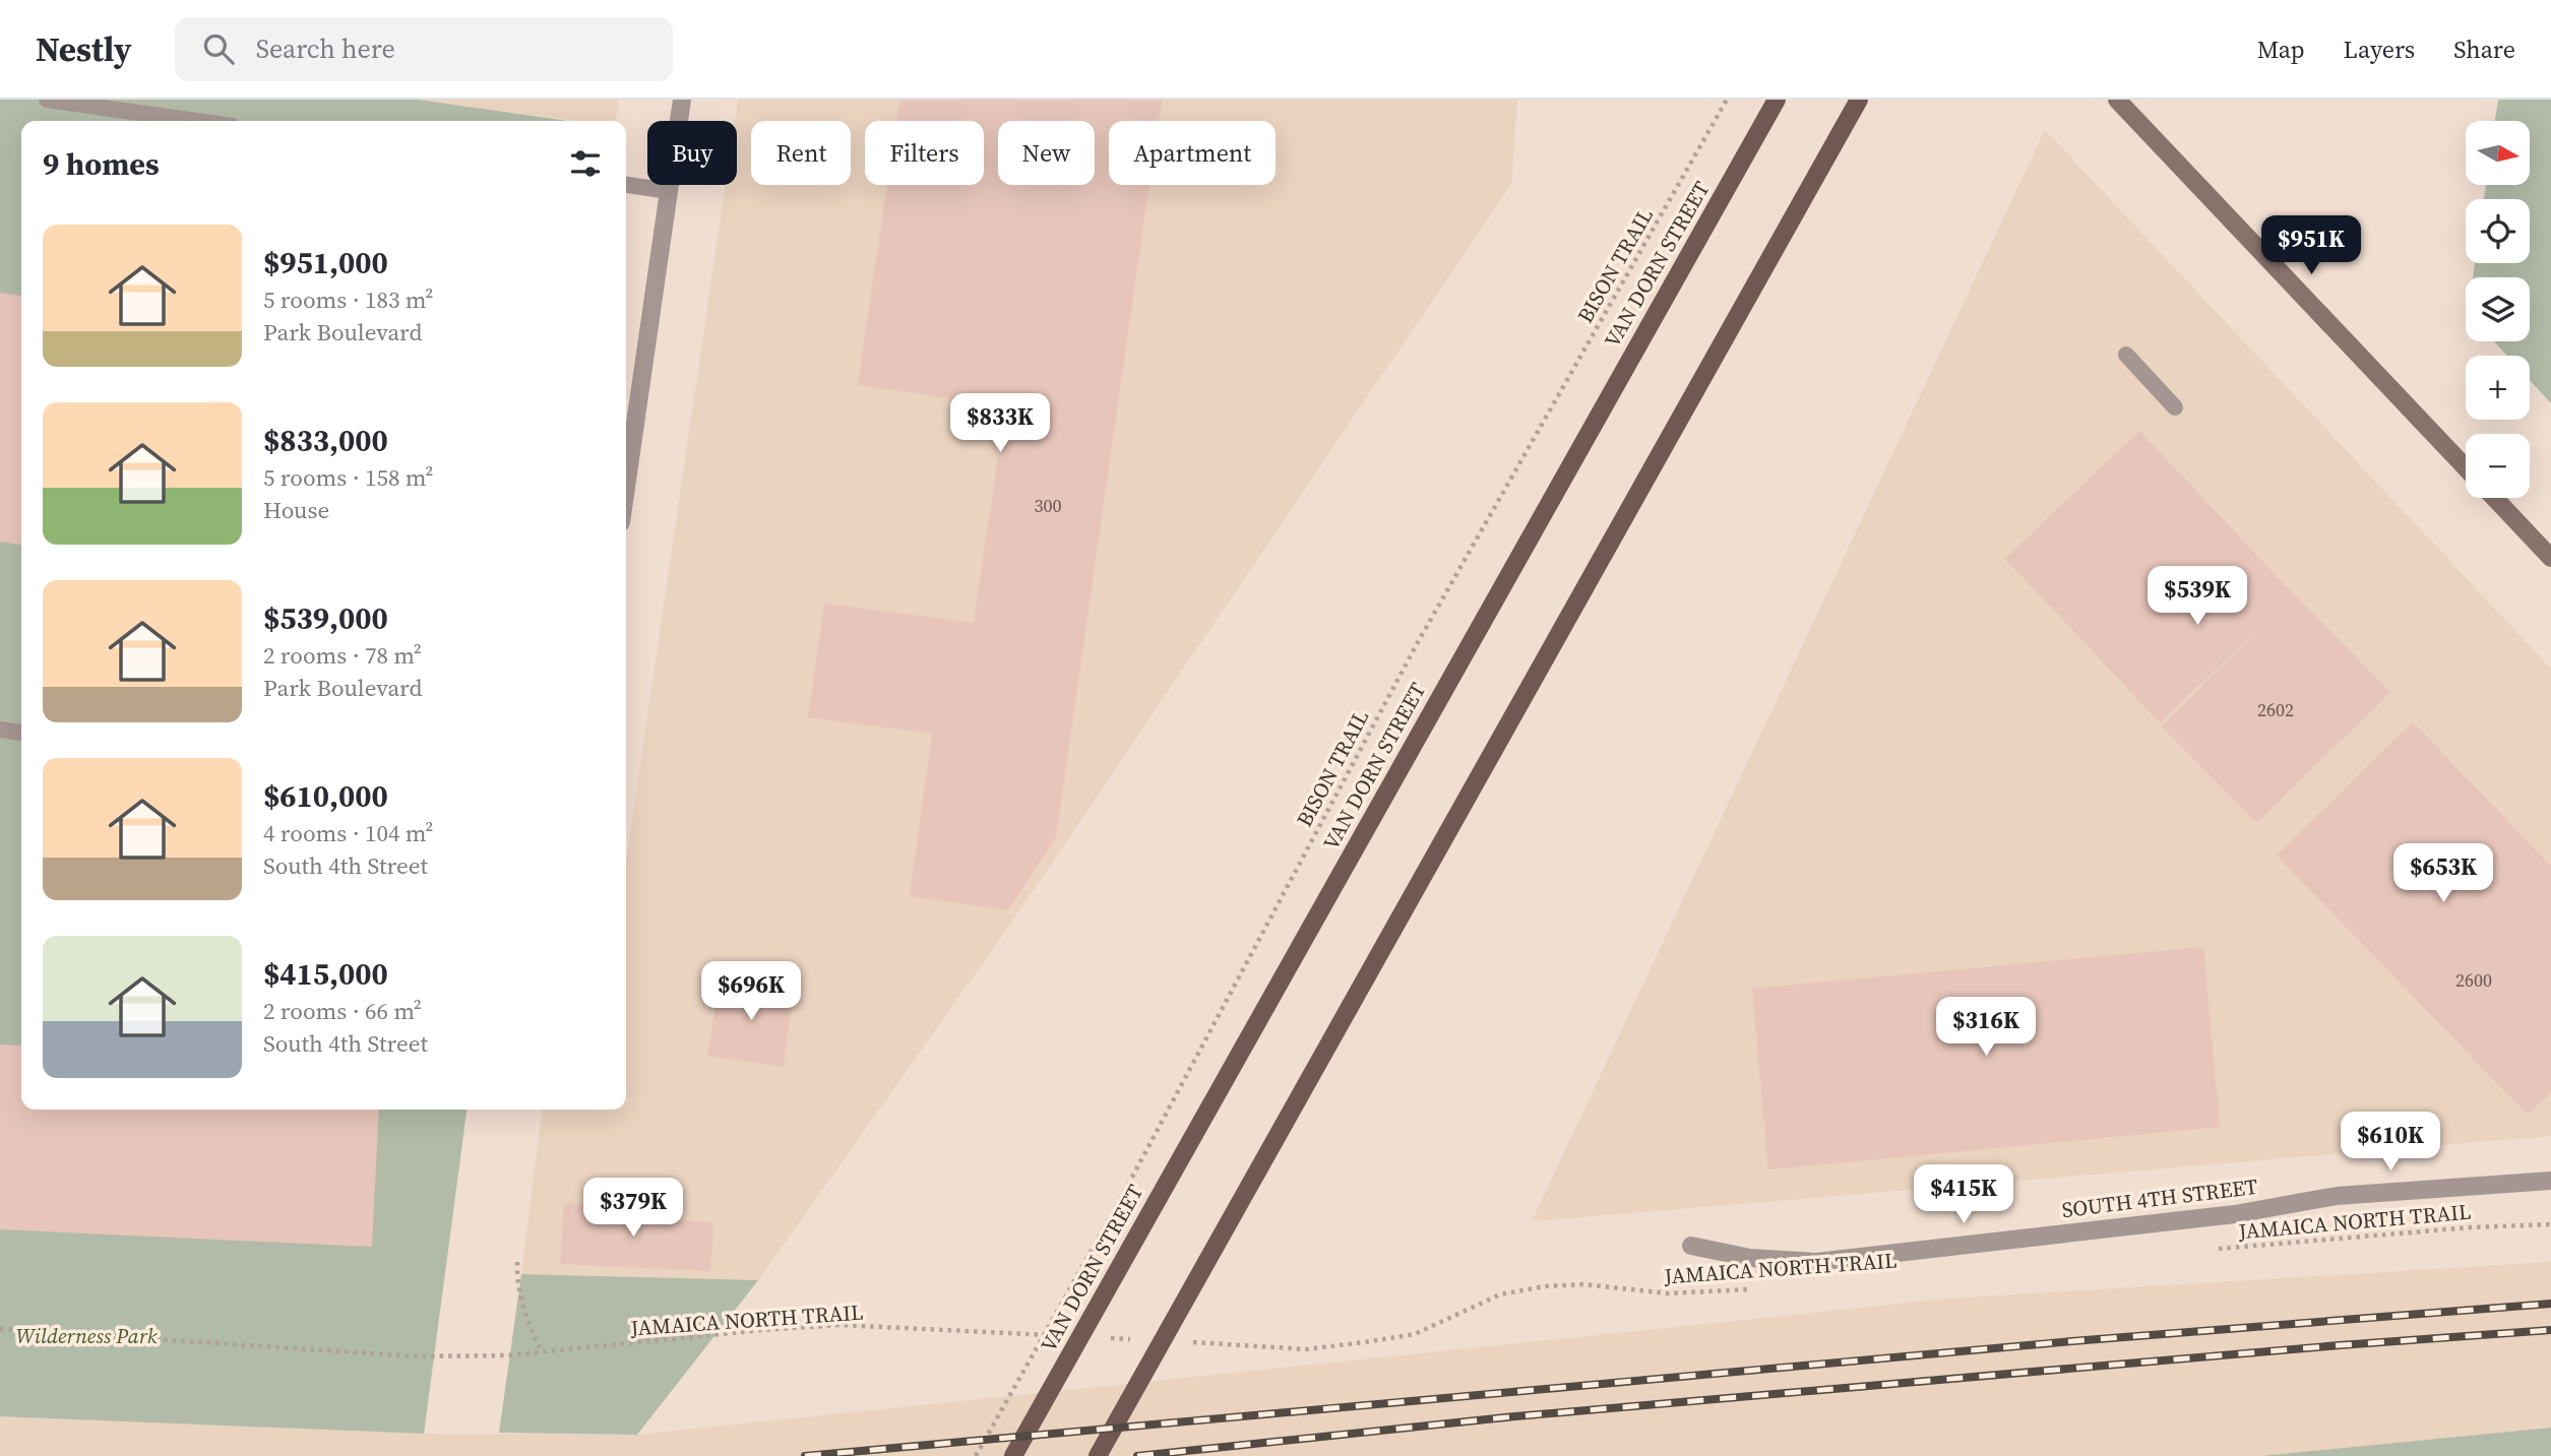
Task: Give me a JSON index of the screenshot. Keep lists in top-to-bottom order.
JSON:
{
  "streets": {
    "main road": ["VAN DORN STREET"],
    "street": ["SOUTH 4TH STREET"],
    "path": ["BISON TRAIL", "JAMAICA NORTH TRAIL"]
  },
  "parks": ["Wilderness Park"],
  "house_numbers": ["300", "2602", "2600"],
  "north": "right",
  "page": {
    "header": "Nestly",
    "search": "Search here",
    "nav": ["Map", "Layers", "Share"],
    "map_buttons": ["+", "−"],
    "chip": [
      "Buy",
      "Rent",
      "Filters",
      "New",
      "Apartment"
    ],
    "heading": "9 homes",
    "list": [
      {
        "name": "$951,000",
        "note": "5 rooms · 183 m² · Park Boulevard"
      },
      {
        "name": "$833,000",
        "note": "5 rooms · 158 m² · House"
      },
      {
        "name": "$539,000",
        "note": "2 rooms · 78 m² · Park Boulevard"
      },
      {
        "name": "$610,000",
        "note": "4 rooms · 104 m² · South 4th Street"
      },
      {
        "name": "$415,000",
        "note": "2 rooms · 66 m² · South 4th Street"
      }
    ],
    "price": [
      "$951K",
      "$833K",
      "$539K",
      "$653K",
      "$696K",
      "$316K",
      "$610K",
      "$415K",
      "$379K"
    ]
  }
}
